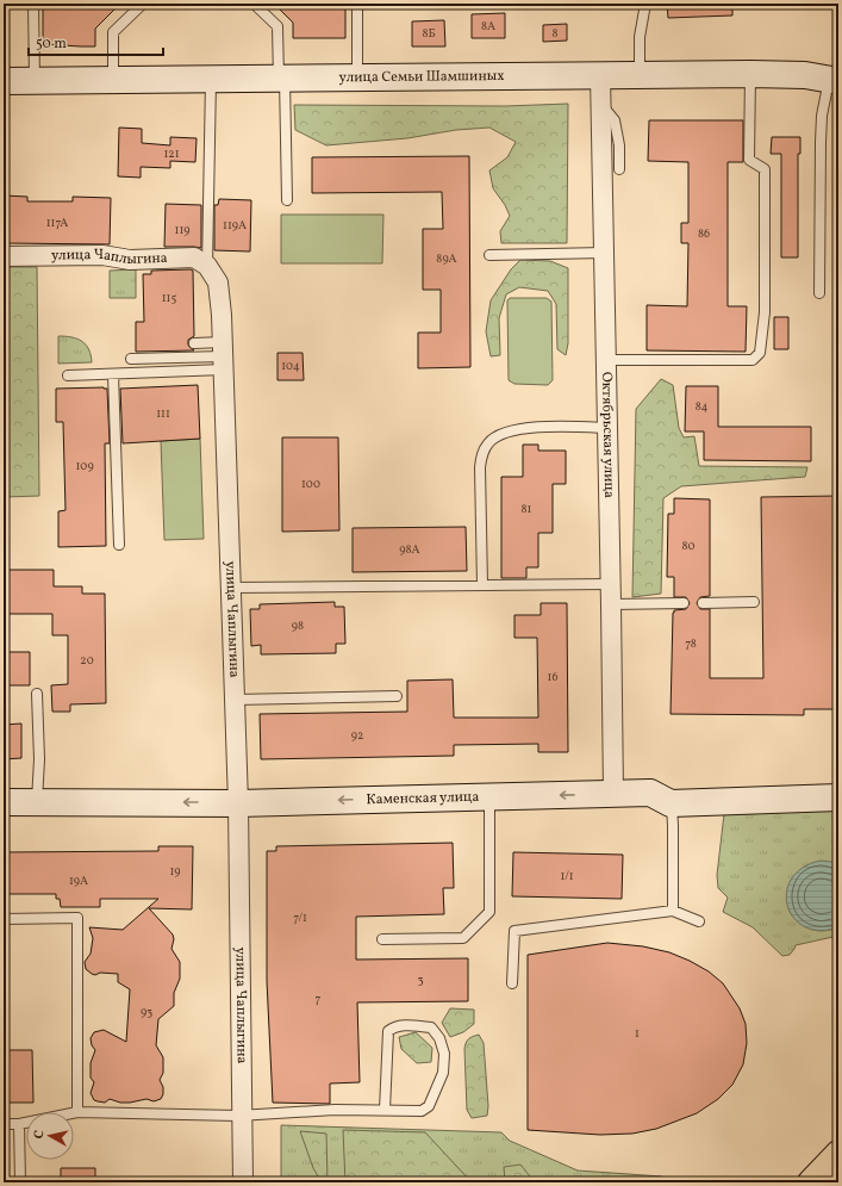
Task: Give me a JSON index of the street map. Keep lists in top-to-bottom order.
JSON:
{
  "streets": {
    "street": [
      "улица Семьи Шамшиных",
      "улица Чаплыгина",
      "Октябрьская улица",
      "Каменская улица"
    ]
  },
  "crossings": [
    ["улица Семьи Шамшиных", "Октябрьская улица"],
    ["улица Чаплыгина", "Каменская улица"],
    ["Октябрьская улица", "Каменская улица"]
  ],
  "one_way": ["Каменская улица"],
  "house_numbers": [
    "8А",
    "8Б",
    "8",
    "121",
    "117А",
    "119А",
    "119",
    "86",
    "89А",
    "115",
    "104",
    "84",
    "111",
    "109",
    "100",
    "81",
    "80",
    "98А",
    "98",
    "78",
    "20",
    "16",
    "92",
    "19",
    "1/1",
    "19А",
    "7/1",
    "3",
    "7",
    "93",
    "1"
  ],
  "scale_bar": "50 m",
  "north": "left"
}
